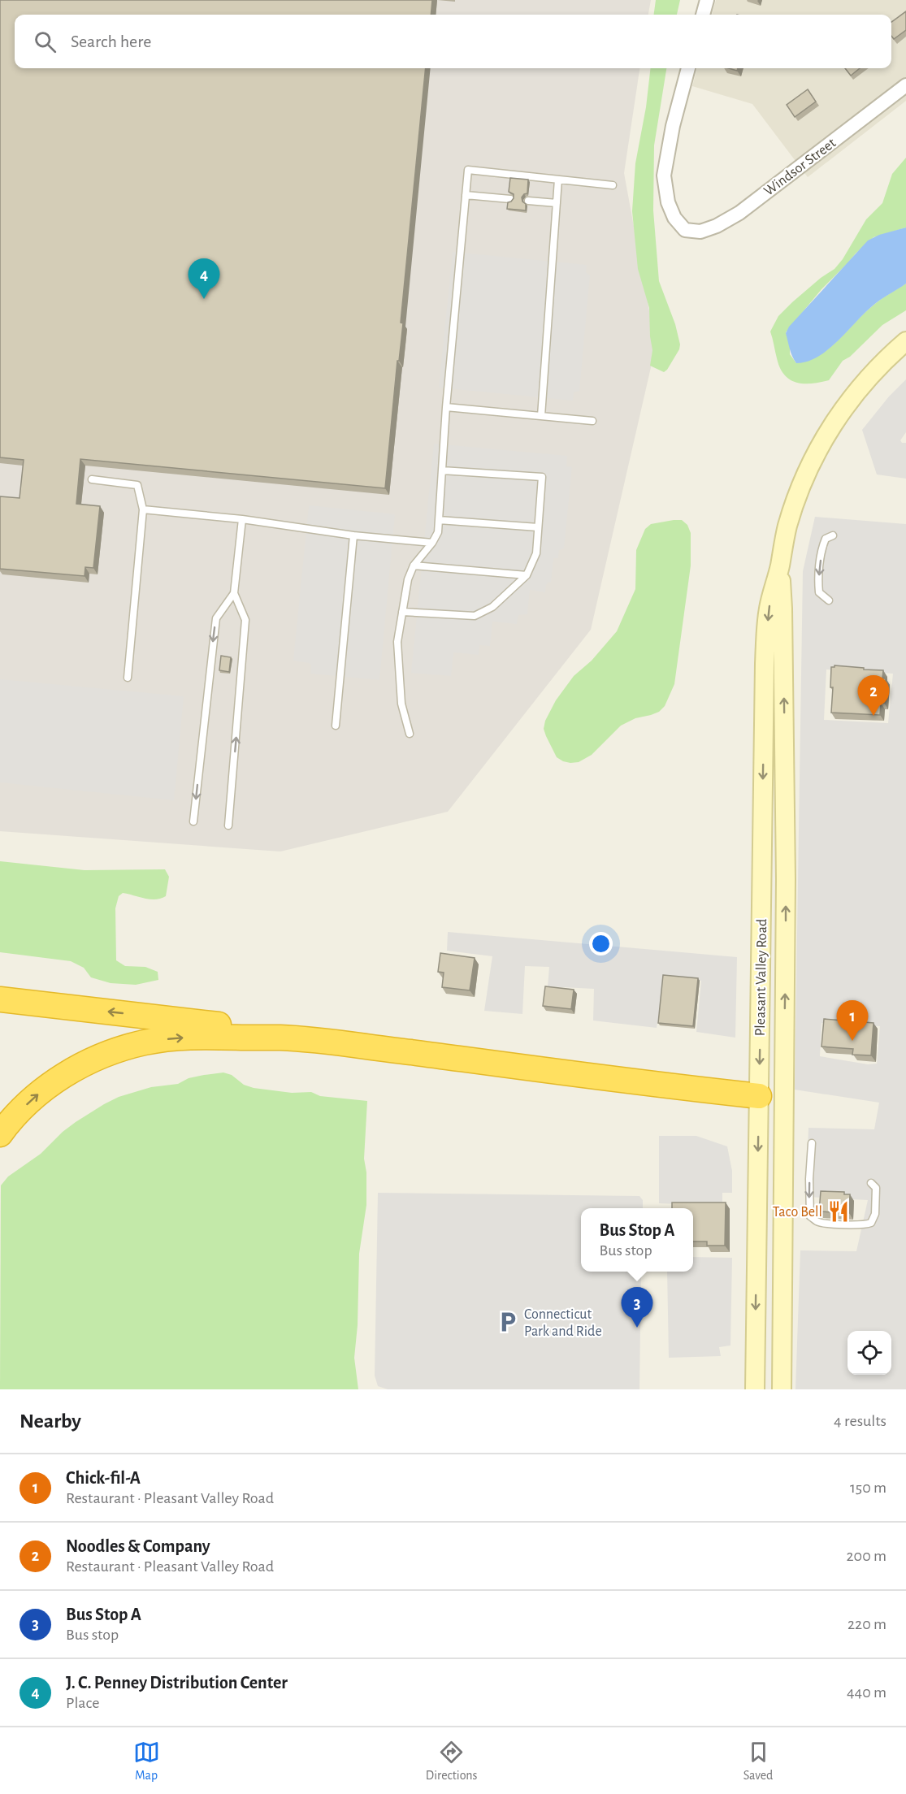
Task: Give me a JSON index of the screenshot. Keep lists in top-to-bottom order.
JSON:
{
  "streets": {
    "main road": ["Pleasant Valley Road"],
    "street": ["Windsor Street"]
  },
  "places": {
    "restaurant": ["Taco Bell"],
    "parking": ["Connecticut Park and Ride"]
  },
  "page": {
    "search": "Search here",
    "pins": [
      "4",
      "2",
      "1",
      "3"
    ],
    "popup": ["Bus Stop A", "Bus stop"],
    "heading": ["Nearby", "4 results"],
    "list": [
      {
        "mark": "1",
        "name": "Chick-fil-A",
        "note": "Restaurant · Pleasant Valley Road",
        "value": "150 m"
      },
      {
        "mark": "2",
        "name": "Noodles & Company",
        "note": "Restaurant · Pleasant Valley Road",
        "value": "200 m"
      },
      {
        "mark": "3",
        "name": "Bus Stop A",
        "note": "Bus stop",
        "value": "220 m"
      },
      {
        "mark": "4",
        "name": "J. C. Penney Distribution Center",
        "note": "Place",
        "value": "440 m"
      }
    ],
    "nav": ["Map", "Directions", "Saved"]
  }
}
